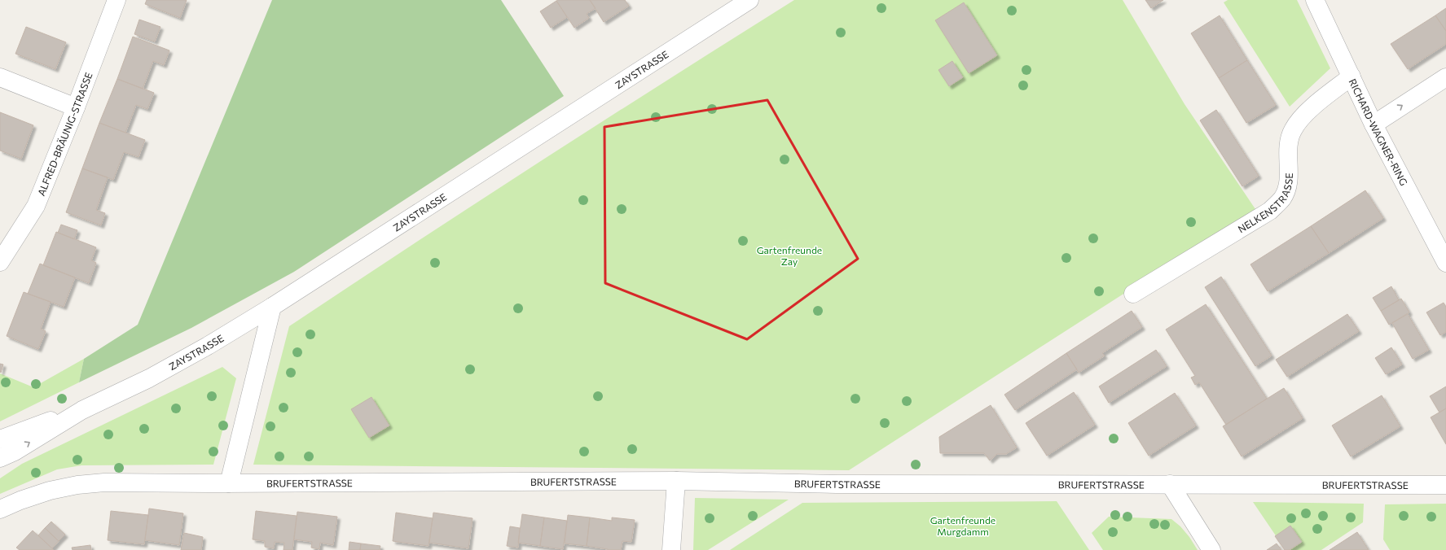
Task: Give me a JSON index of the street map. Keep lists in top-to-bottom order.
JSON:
{
  "streets": {
    "street": [
      "ZAYSTRASSE",
      "RICHARD-WAGNER-RING",
      "ALFRED-BRÄUNIG-STRASSE",
      "NELKENSTRASSE",
      "BRUFERTSTRASSE"
    ]
  },
  "crossings": [
    ["RICHARD-WAGNER-RING", "NELKENSTRASSE"]
  ],
  "parks": ["Gartenfreunde Zay", "Gartenfreunde Murgdamm"]
}
